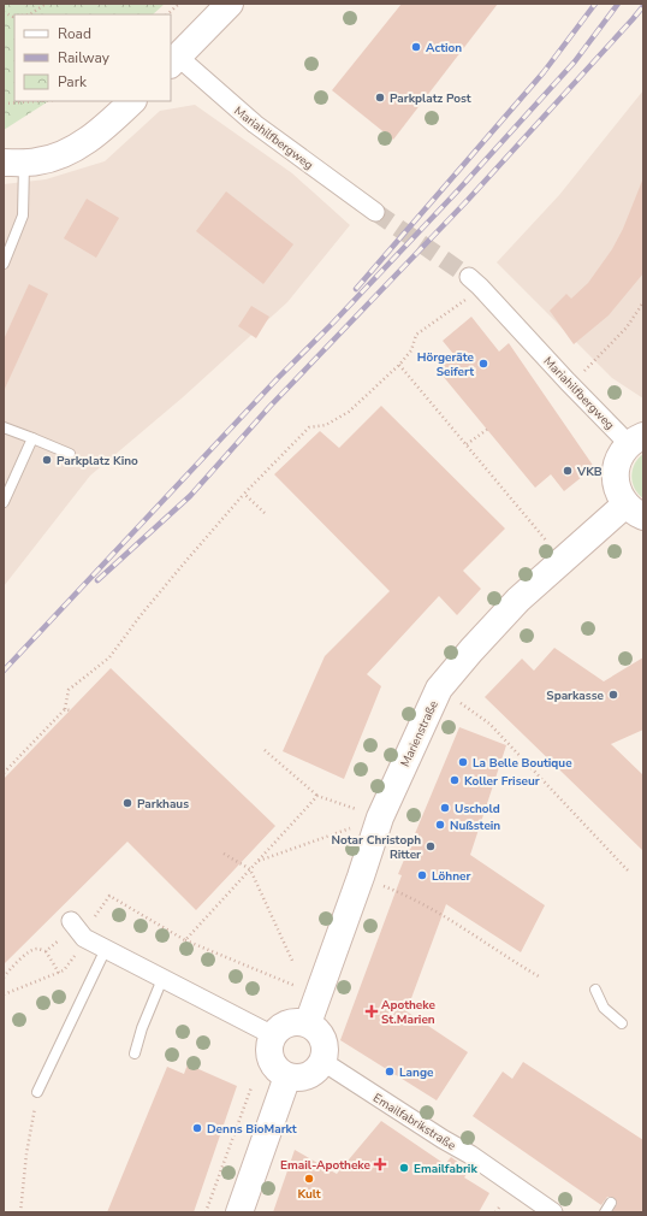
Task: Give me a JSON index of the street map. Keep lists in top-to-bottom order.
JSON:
{
  "streets": {
    "street": ["Mariahilfbergweg", "Marienstraße", "Emailfabrikstraße"]
  },
  "crossings": [
    ["Marienstraße", "Emailfabrikstraße"]
  ],
  "places": {
    "other": [
      "Action",
      "Parkplatz Post",
      "Hörgeräte Seifert",
      "Parkplatz Kino",
      "VKB",
      "Sparkasse",
      "La Belle Boutique",
      "Koller Friseur",
      "Parkhaus",
      "Uschold",
      "Nußstein",
      "Notar Christoph Ritter",
      "Löhner",
      "Lange",
      "Denns BioMarkt",
      "Emailfabrik",
      "Kult"
    ],
    "health": ["Apotheke St.Marien", "Email-Apotheke"]
  },
  "legend": ["Road", "Railway", "Park"]
}
